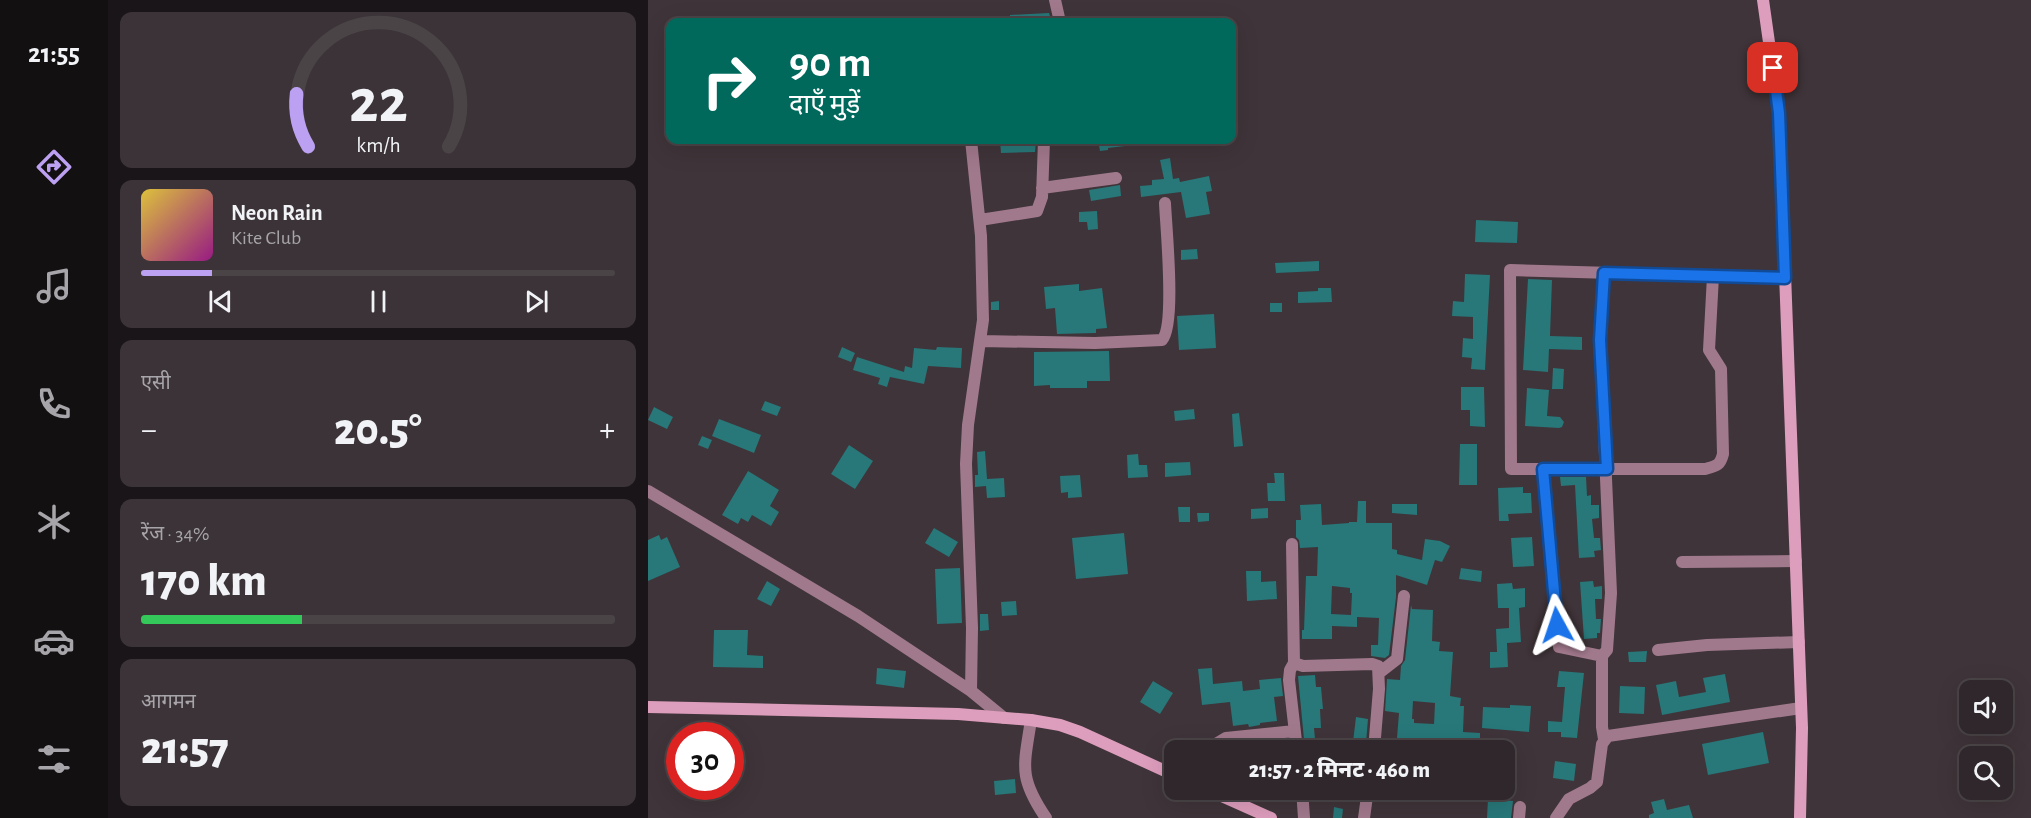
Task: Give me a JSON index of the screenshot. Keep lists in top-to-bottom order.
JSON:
{
  "page": {
    "tabs": "21:55",
    "turn": ["90 m", "दाएँ मुड़ें"],
    "song": ["Neon Rain", "Kite Club"],
    "tile": [
      "एसी",
      ["रेंज · 34%", "170 km"],
      ["आगमन", "21:57"]
    ],
    "heat": ["−", "20.5°", "+"],
    "limit": "30",
    "trip": "21:57 · 2 मिनट · 460 m",
    "gauge": ["22", "km/h"]
  }
}
